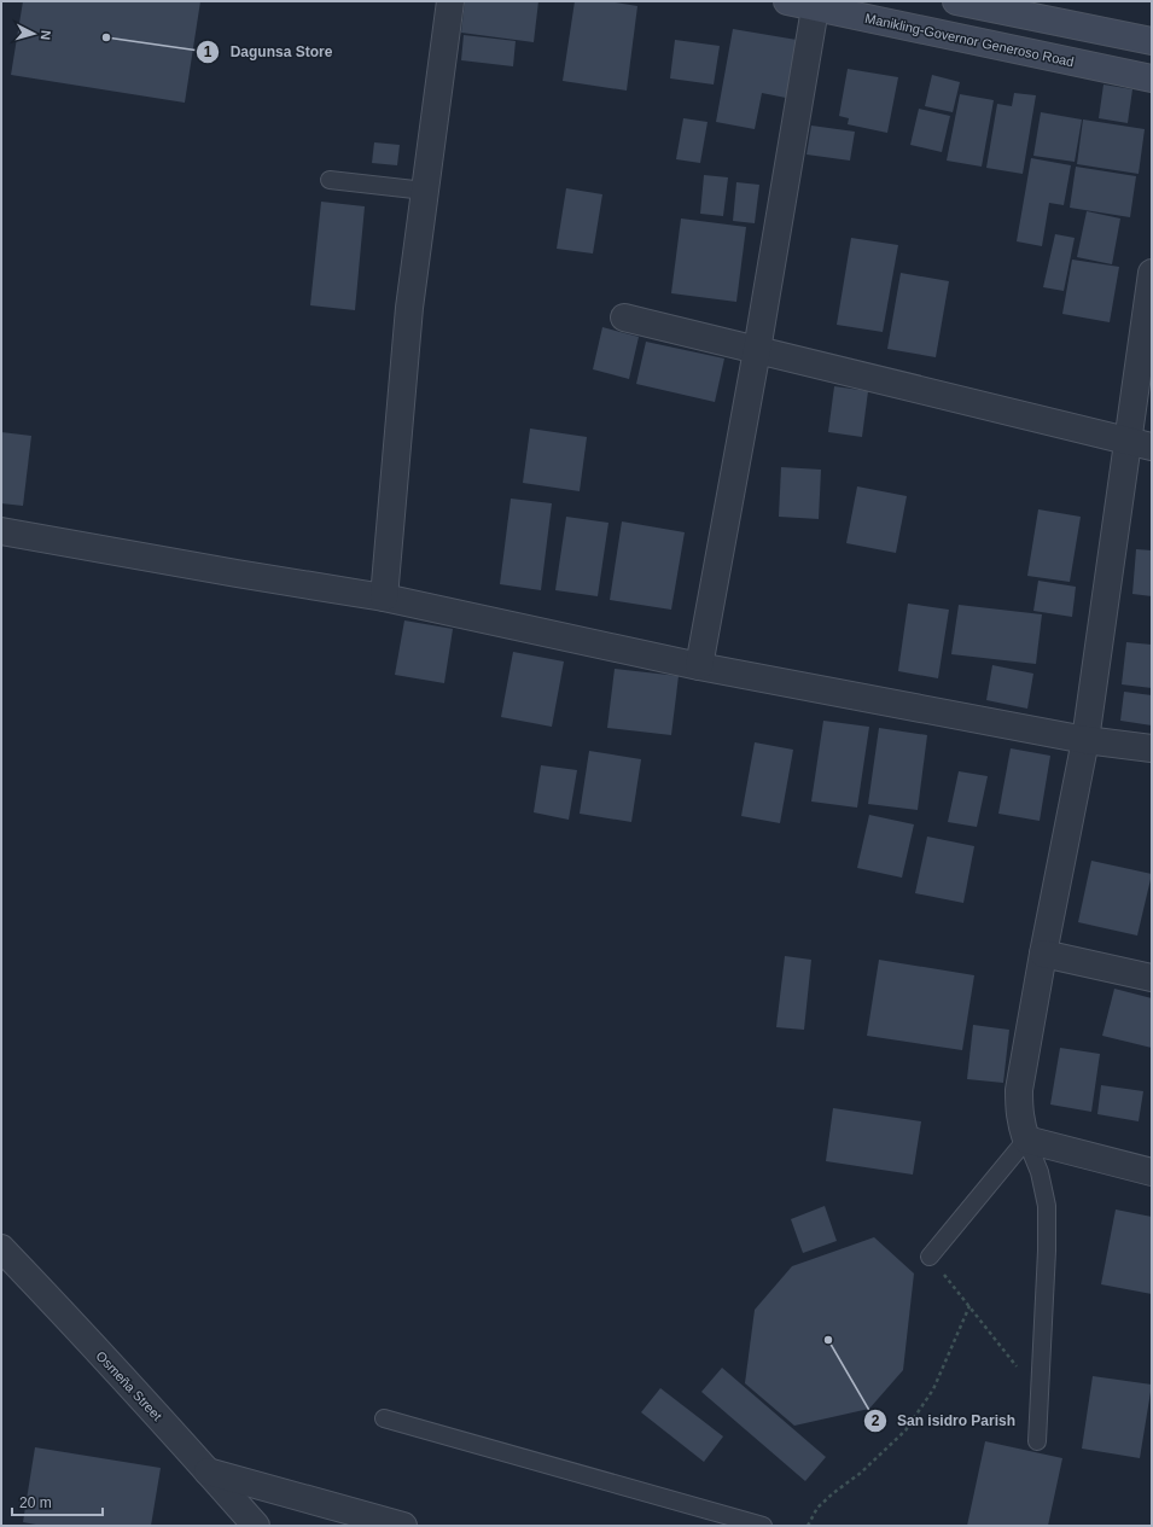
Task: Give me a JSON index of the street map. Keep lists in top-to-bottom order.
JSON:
{
  "streets": {
    "main road": ["Manikling-Governor Generoso Road"],
    "street": ["Osmeña Street"]
  },
  "places": ["Dagunsa Store", "San isidro Parish"],
  "scale_bar": "20 m",
  "north": "right"
}
